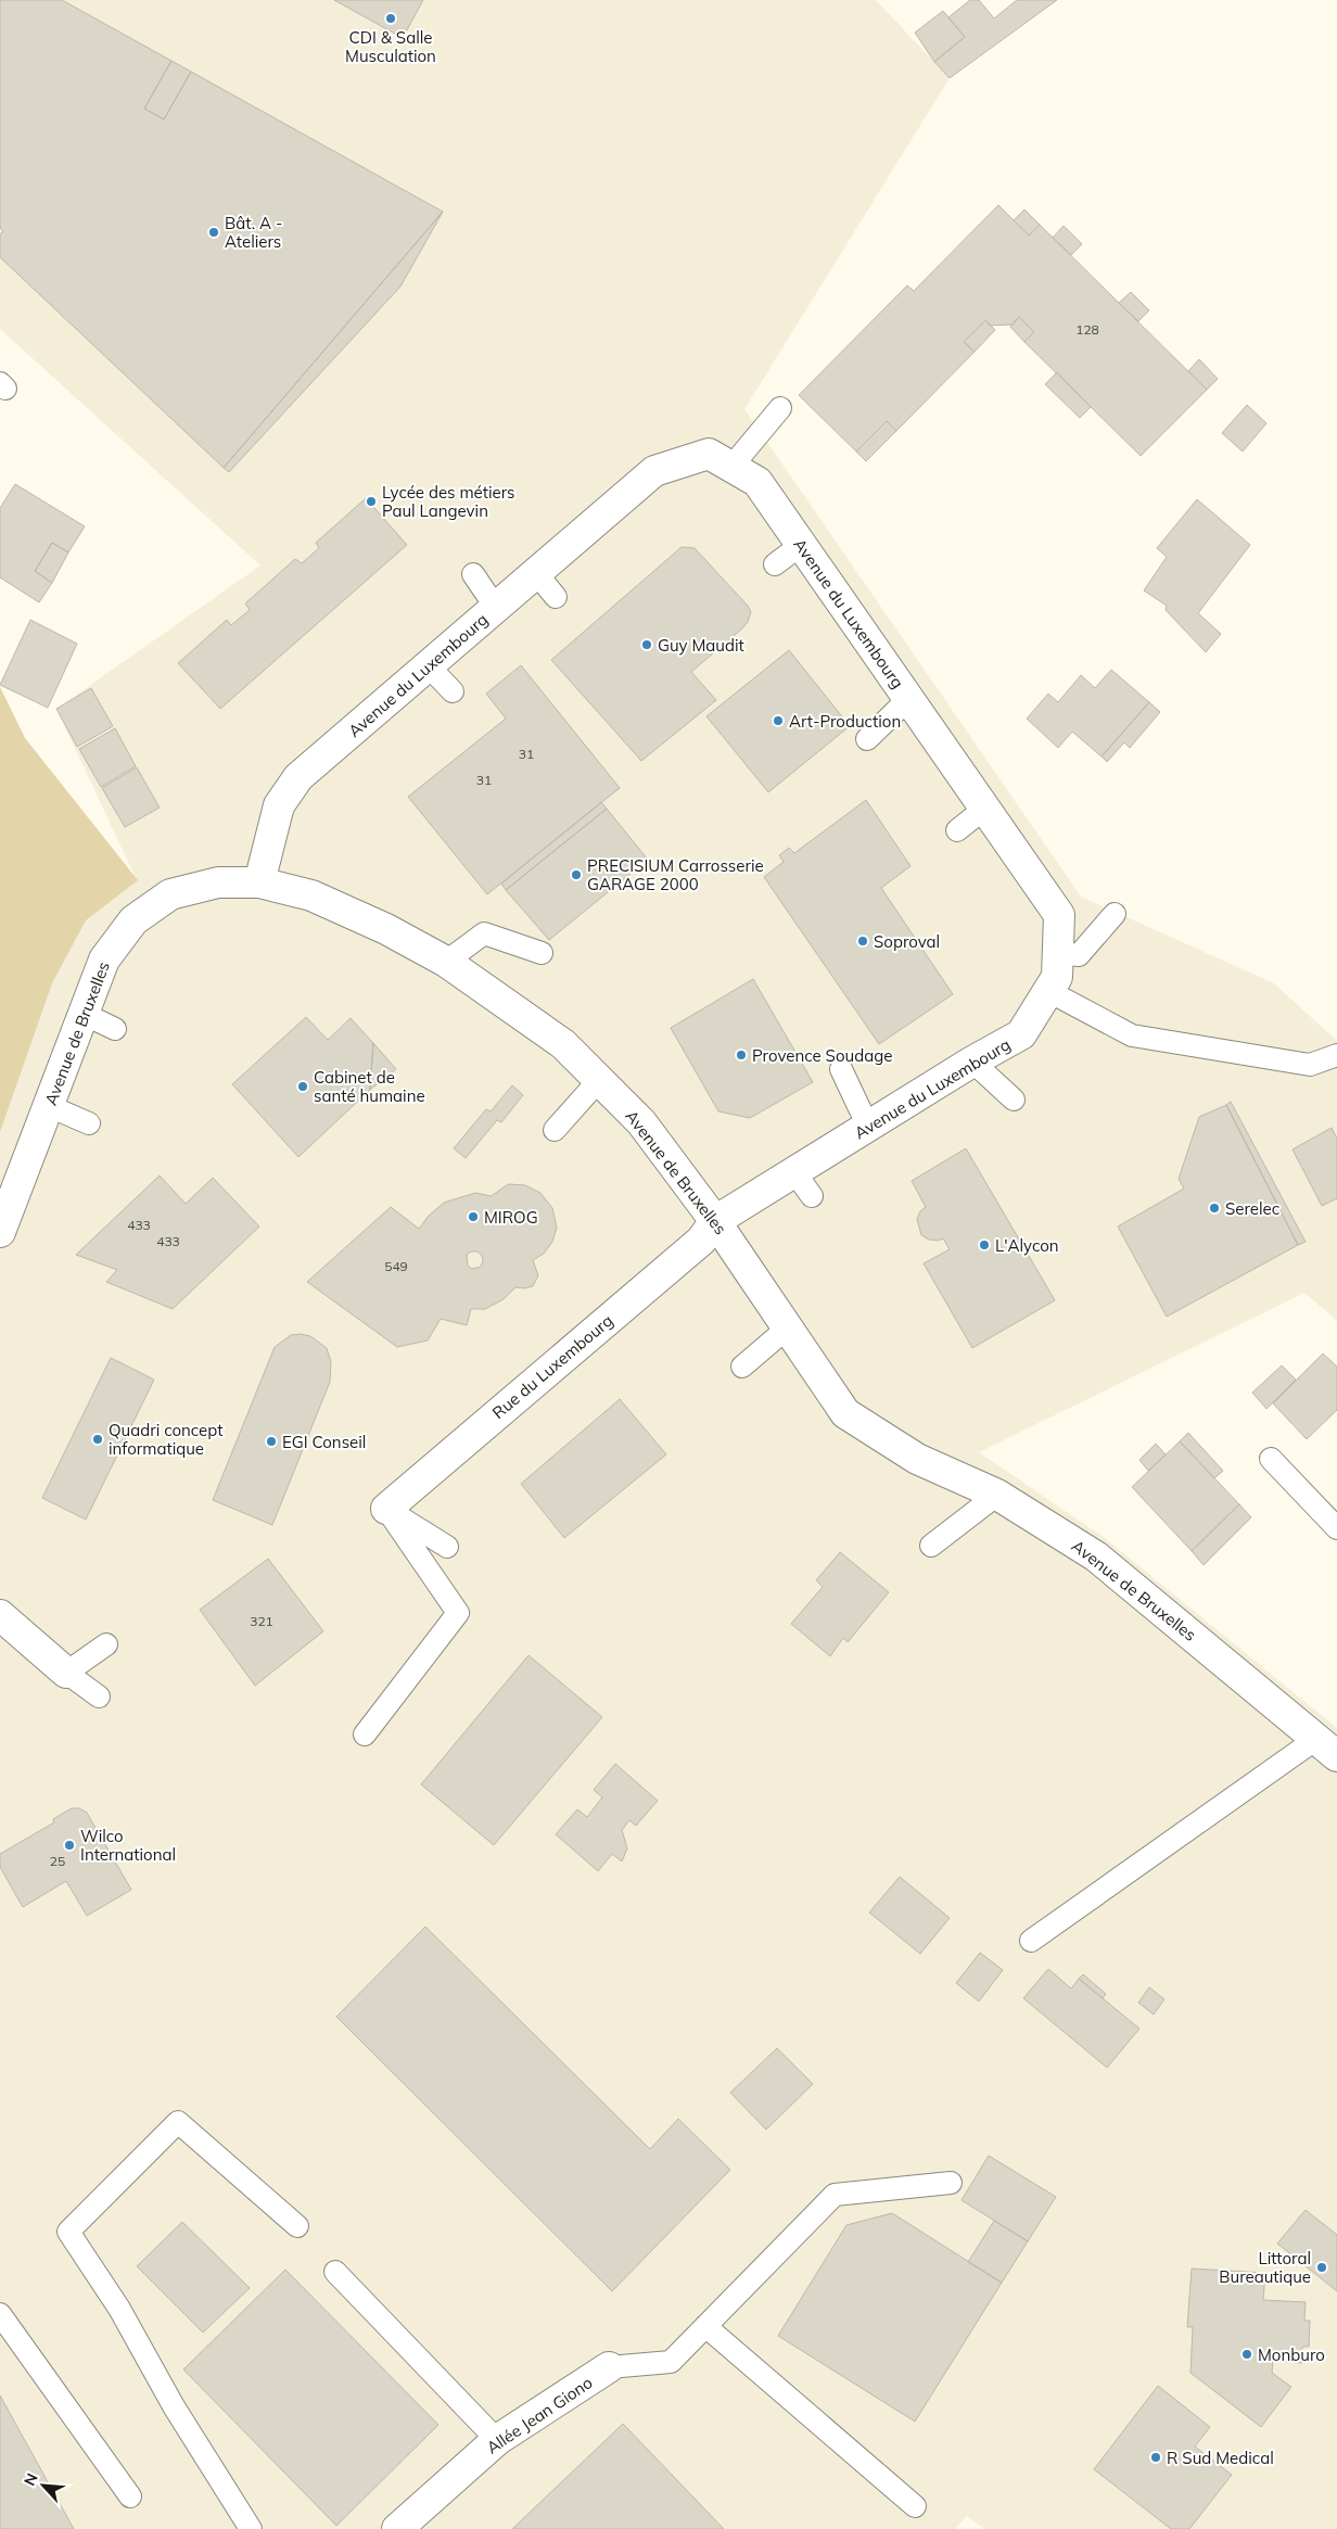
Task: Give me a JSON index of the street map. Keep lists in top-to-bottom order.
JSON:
{
  "streets": {
    "street": [
      "Avenue du Luxembourg",
      "Avenue de Bruxelles",
      "Rue du Luxembourg",
      "Allée Jean Giono"
    ]
  },
  "crossings": [
    ["Avenue du Luxembourg", "Avenue de Bruxelles"],
    ["Avenue du Luxembourg", "Rue du Luxembourg"],
    ["Avenue de Bruxelles", "Rue du Luxembourg"]
  ],
  "places": [
    "CDI & Salle Musculation",
    "Bât. A - Ateliers",
    "Lycée des métiers Paul Langevin",
    "Guy Maudit",
    "Art-Production",
    "PRECISIUM Carrosserie GARAGE 2000",
    "Soproval",
    "Provence Soudage",
    "Cabinet de santé humaine",
    "Serelec",
    "MIROG",
    "L'Alycon",
    "Quadri concept informatique",
    "EGI Conseil",
    "Wilco International",
    "Littoral Bureautique",
    "Monburo",
    "R Sud Medical"
  ],
  "house_numbers": [
    "128",
    "31",
    "31",
    "433",
    "433",
    "549",
    "321",
    "25"
  ],
  "north": "top left"
}
